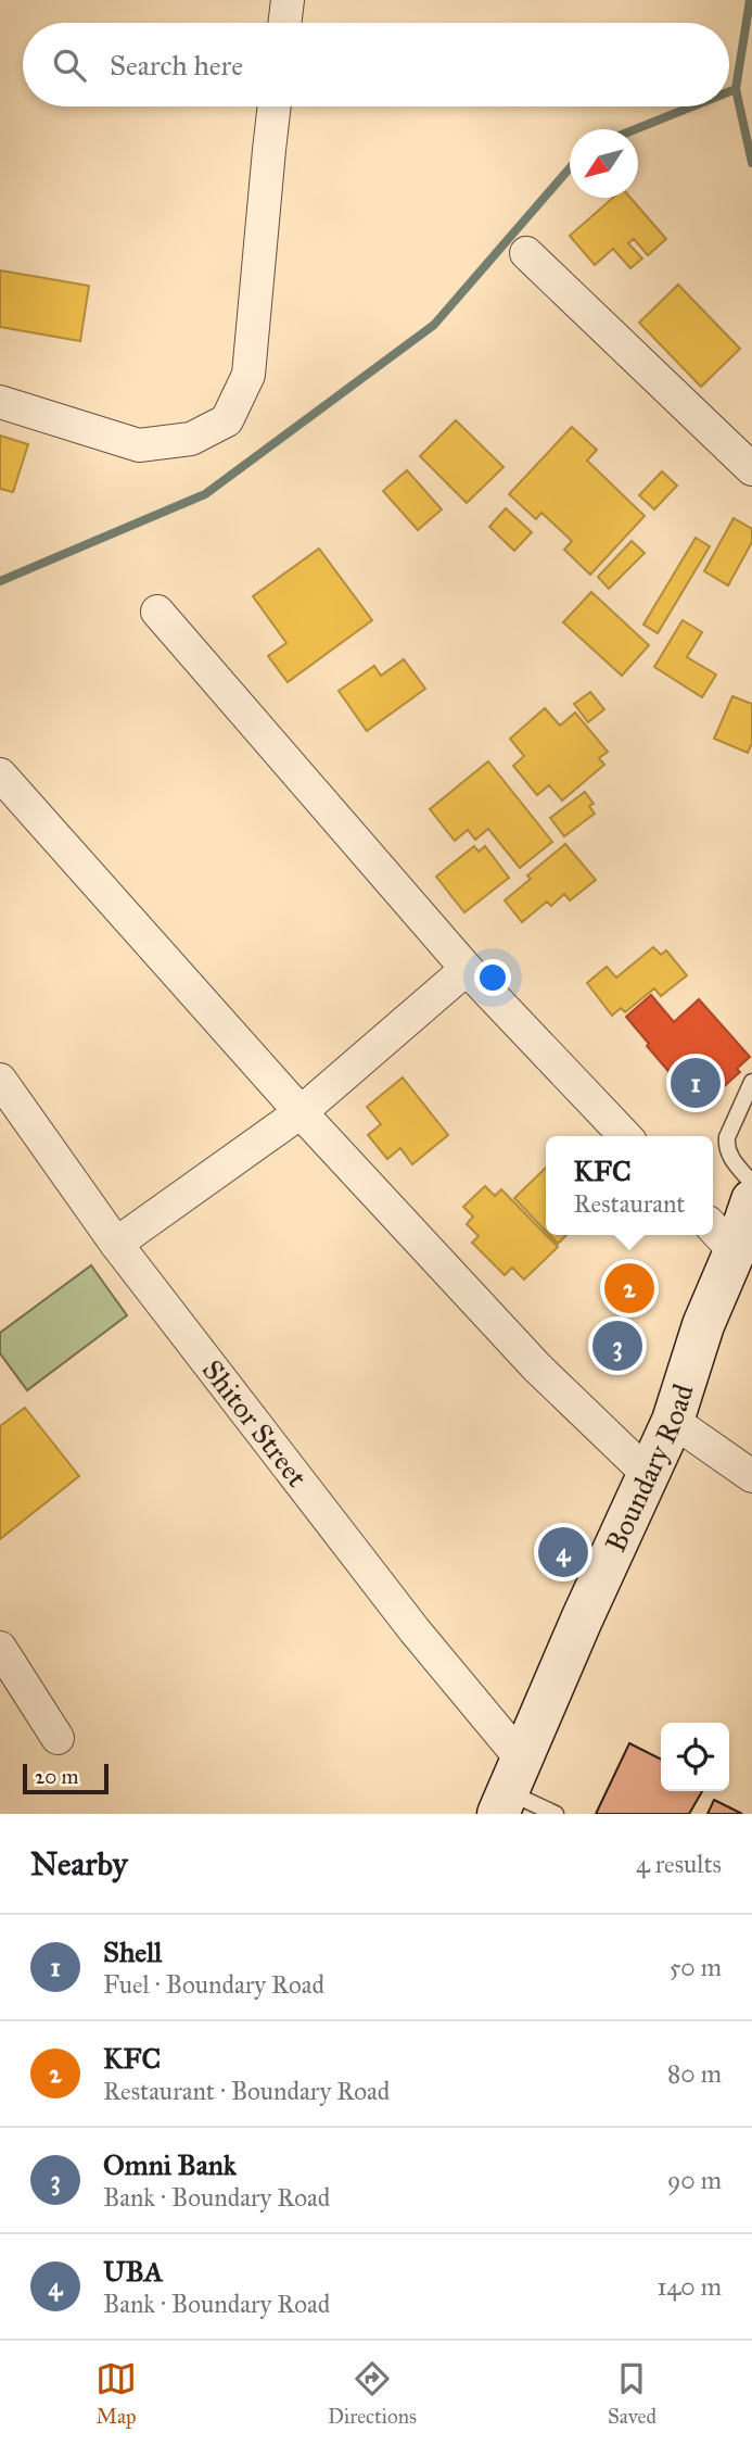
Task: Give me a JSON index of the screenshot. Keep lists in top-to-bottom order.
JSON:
{
  "streets": {
    "main road": ["Boundary Road"],
    "street": ["Shitor Street"]
  },
  "crossings": [
    ["Shitor Street", "Boundary Road"]
  ],
  "scale_bar": "20 m",
  "north": "bottom left",
  "page": {
    "search": "Search here",
    "pins": [
      "1",
      "2",
      "3",
      "4"
    ],
    "popup": ["KFC", "Restaurant"],
    "scale": "20 m",
    "heading": ["Nearby", "4 results"],
    "list": [
      {
        "mark": "1",
        "name": "Shell",
        "note": "Fuel · Boundary Road",
        "value": "50 m"
      },
      {
        "mark": "2",
        "name": "KFC",
        "note": "Restaurant · Boundary Road",
        "value": "80 m"
      },
      {
        "mark": "3",
        "name": "Omni Bank",
        "note": "Bank · Boundary Road",
        "value": "90 m"
      },
      {
        "mark": "4",
        "name": "UBA",
        "note": "Bank · Boundary Road",
        "value": "140 m"
      }
    ],
    "nav": ["Map", "Directions", "Saved"]
  }
}
